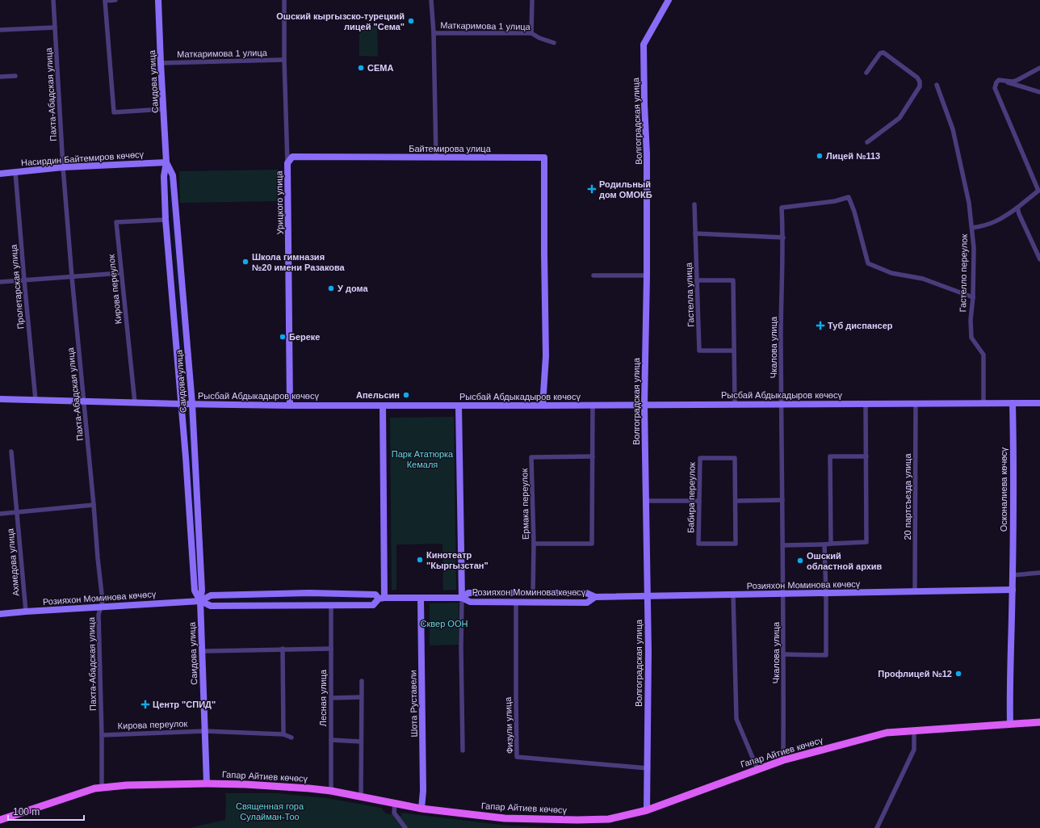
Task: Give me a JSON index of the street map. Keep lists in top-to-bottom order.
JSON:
{
  "streets": {
    "main road": ["Гапар Айтиев көчөсү"],
    "street": [
      "Маткаримова 1 улица",
      "Саидова улица",
      "Пахта-Абадская улица",
      "Волгоградская улица",
      "Байтемирова улица",
      "Насирдин Байтемиров көчөсү",
      "Урицкого улица",
      "Гастелло переулок",
      "Пролетарская улица",
      "Кирова переулок",
      "Гастелла улица",
      "Чкалова улица",
      "Рысбай Абдыкадыров көчөсү",
      "Осконалиева көчөсү",
      "20 партсъезда улица",
      "Бабира переулок",
      "Ермака переулок",
      "Ахмедова улица",
      "Розияхон Моминова көчөсү",
      "Лесная улица",
      "Шота Руставели",
      "Физули улица"
    ]
  },
  "crossings": [
    ["Маткаримова 1 улица", "Саидова улица"],
    ["Маткаримова 1 улица", "Урицкого улица"],
    ["Саидова улица", "Насирдин Байтемиров көчөсү"],
    ["Саидова улица", "Кирова переулок"],
    ["Саидова улица", "Рысбай Абдыкадыров көчөсү"],
    ["Саидова улица", "Розияхон Моминова көчөсү"],
    ["Саидова улица", "Гапар Айтиев көчөсү"],
    ["Пахта-Абадская улица", "Насирдин Байтемиров көчөсү"],
    ["Пахта-Абадская улица", "Кирова переулок"],
    ["Пахта-Абадская улица", "Рысбай Абдыкадыров көчөсү"],
    ["Пахта-Абадская улица", "Розияхон Моминова көчөсү"],
    ["Пахта-Абадская улица", "Гапар Айтиев көчөсү"],
    ["Волгоградская улица", "Рысбай Абдыкадыров көчөсү"],
    ["Волгоградская улица", "Розияхон Моминова көчөсү"],
    ["Волгоградская улица", "Физули улица"],
    ["Волгоградская улица", "Гапар Айтиев көчөсү"],
    ["Байтемирова улица", "Урицкого улица"],
    ["Байтемирова улица", "Рысбай Абдыкадыров көчөсү"],
    ["Насирдин Байтемиров көчөсү", "Пролетарская улица"],
    ["Урицкого улица", "Рысбай Абдыкадыров көчөсү"],
    ["Гастелло переулок", "Чкалова улица"],
    ["Гастелло переулок", "Рысбай Абдыкадыров көчөсү"],
    ["Пролетарская улица", "Рысбай Абдыкадыров көчөсү"],
    ["Кирова переулок", "Рысбай Абдыкадыров көчөсү"],
    ["Чкалова улица", "Рысбай Абдыкадыров көчөсү"],
    ["Чкалова улица", "Розияхон Моминова көчөсү"],
    ["Чкалова улица", "Гапар Айтиев көчөсү"],
    ["Рысбай Абдыкадыров көчөсү", "Осконалиева көчөсү"],
    ["Рысбай Абдыкадыров көчөсү", "20 партсъезда улица"],
    ["Осконалиева көчөсү", "Розияхон Моминова көчөсү"],
    ["Осконалиева көчөсү", "Гапар Айтиев көчөсү"],
    ["20 партсъезда улица", "Розияхон Моминова көчөсү"],
    ["Ермака переулок", "Розияхон Моминова көчөсү"],
    ["Ахмедова улица", "Розияхон Моминова көчөсү"],
    ["Розияхон Моминова көчөсү", "Лесная улица"],
    ["Розияхон Моминова көчөсү", "Шота Руставели"],
    ["Розияхон Моминова көчөсү", "Физули улица"],
    ["Лесная улица", "Гапар Айтиев көчөсү"],
    ["Шота Руставели", "Гапар Айтиев көчөсү"]
  ],
  "parks": ["Парк Ататюрка Кемаля", "Сквер ООН", "Священная гора Сулайман-Тоо"],
  "places": {
    "other": [
      "Ошский кыргызско-турецкий лицей \"Сема\"",
      "СЕМА",
      "Лицей №113",
      "Школа гимназия №20 имени Разакова",
      "У дома",
      "Береке",
      "Апельсин",
      "Кинотеатр \"Кыргызстан\"",
      "Ошский областной архив",
      "Профлицей №12"
    ],
    "health": ["Родильный дом ОМОКБ", "Туб диспансер", "Центр \"СПИД\""]
  },
  "scale_bar": "100 m"
}
